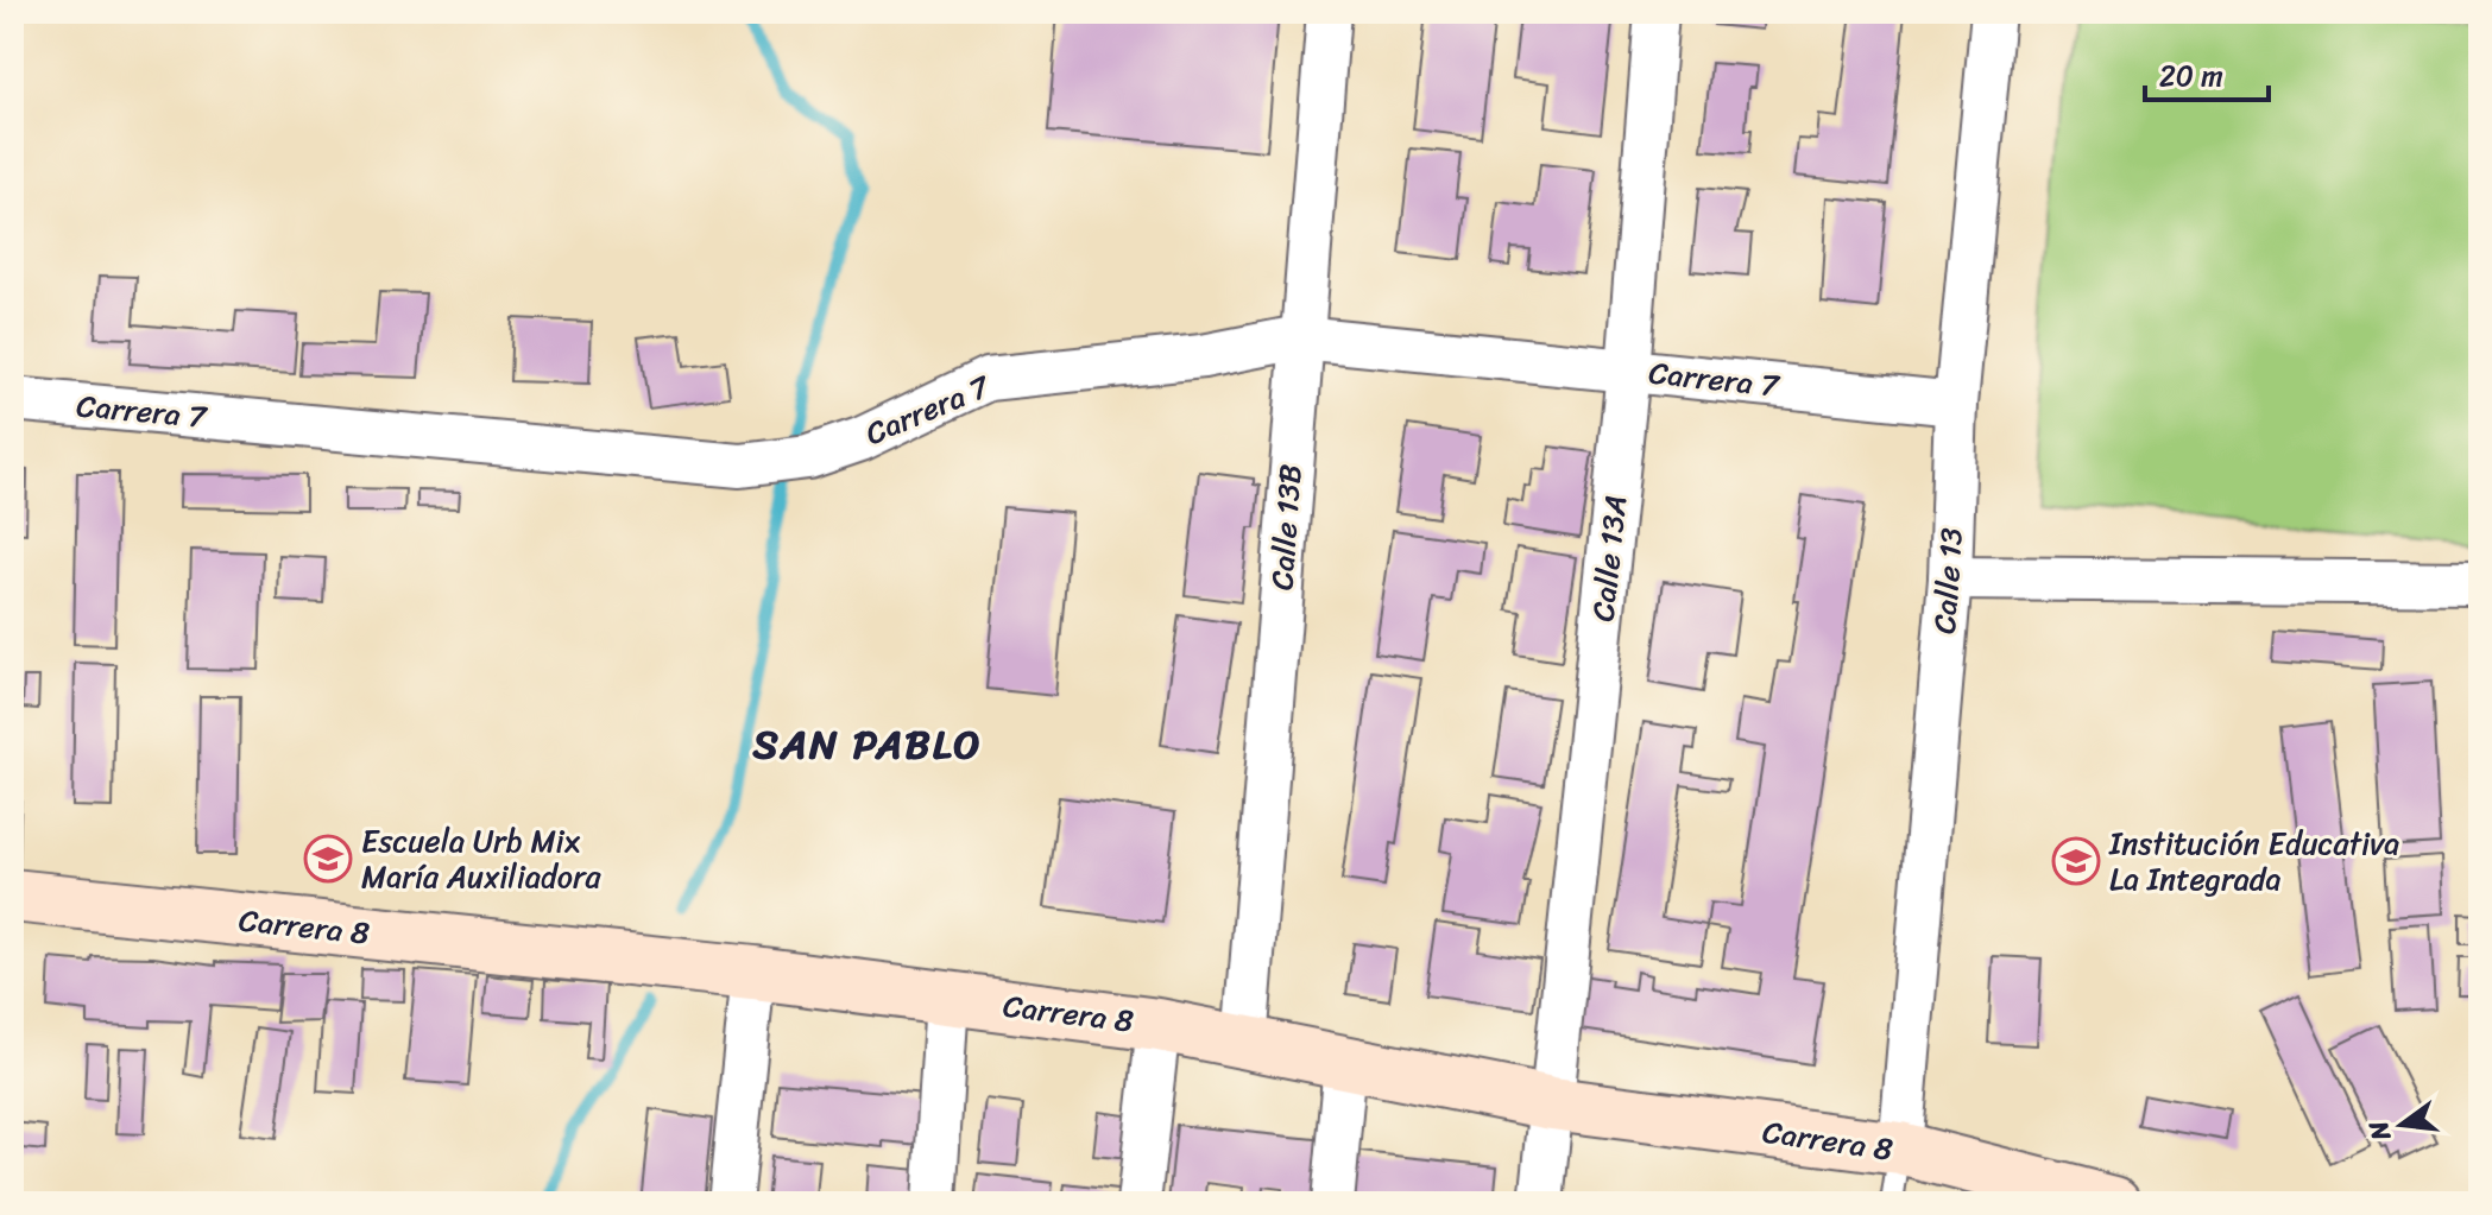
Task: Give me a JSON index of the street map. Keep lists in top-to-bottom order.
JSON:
{
  "streets": {
    "street": [
      "Carrera 7",
      "Calle 13B",
      "Calle 13A",
      "Calle 13",
      "Carrera 8"
    ]
  },
  "crossings": [
    ["Carrera 7", "Calle 13B"],
    ["Carrera 7", "Calle 13A"],
    ["Carrera 7", "Calle 13"],
    ["Calle 13B", "Carrera 8"],
    ["Calle 13A", "Carrera 8"],
    ["Calle 13", "Carrera 8"]
  ],
  "districts": ["SAN PABLO"],
  "places": {
    "school or university": ["Escuela Urb Mix María Auxiliadora", "Institución Educativa La Integrada"]
  },
  "scale_bar": "20 m",
  "north": "left"
}
